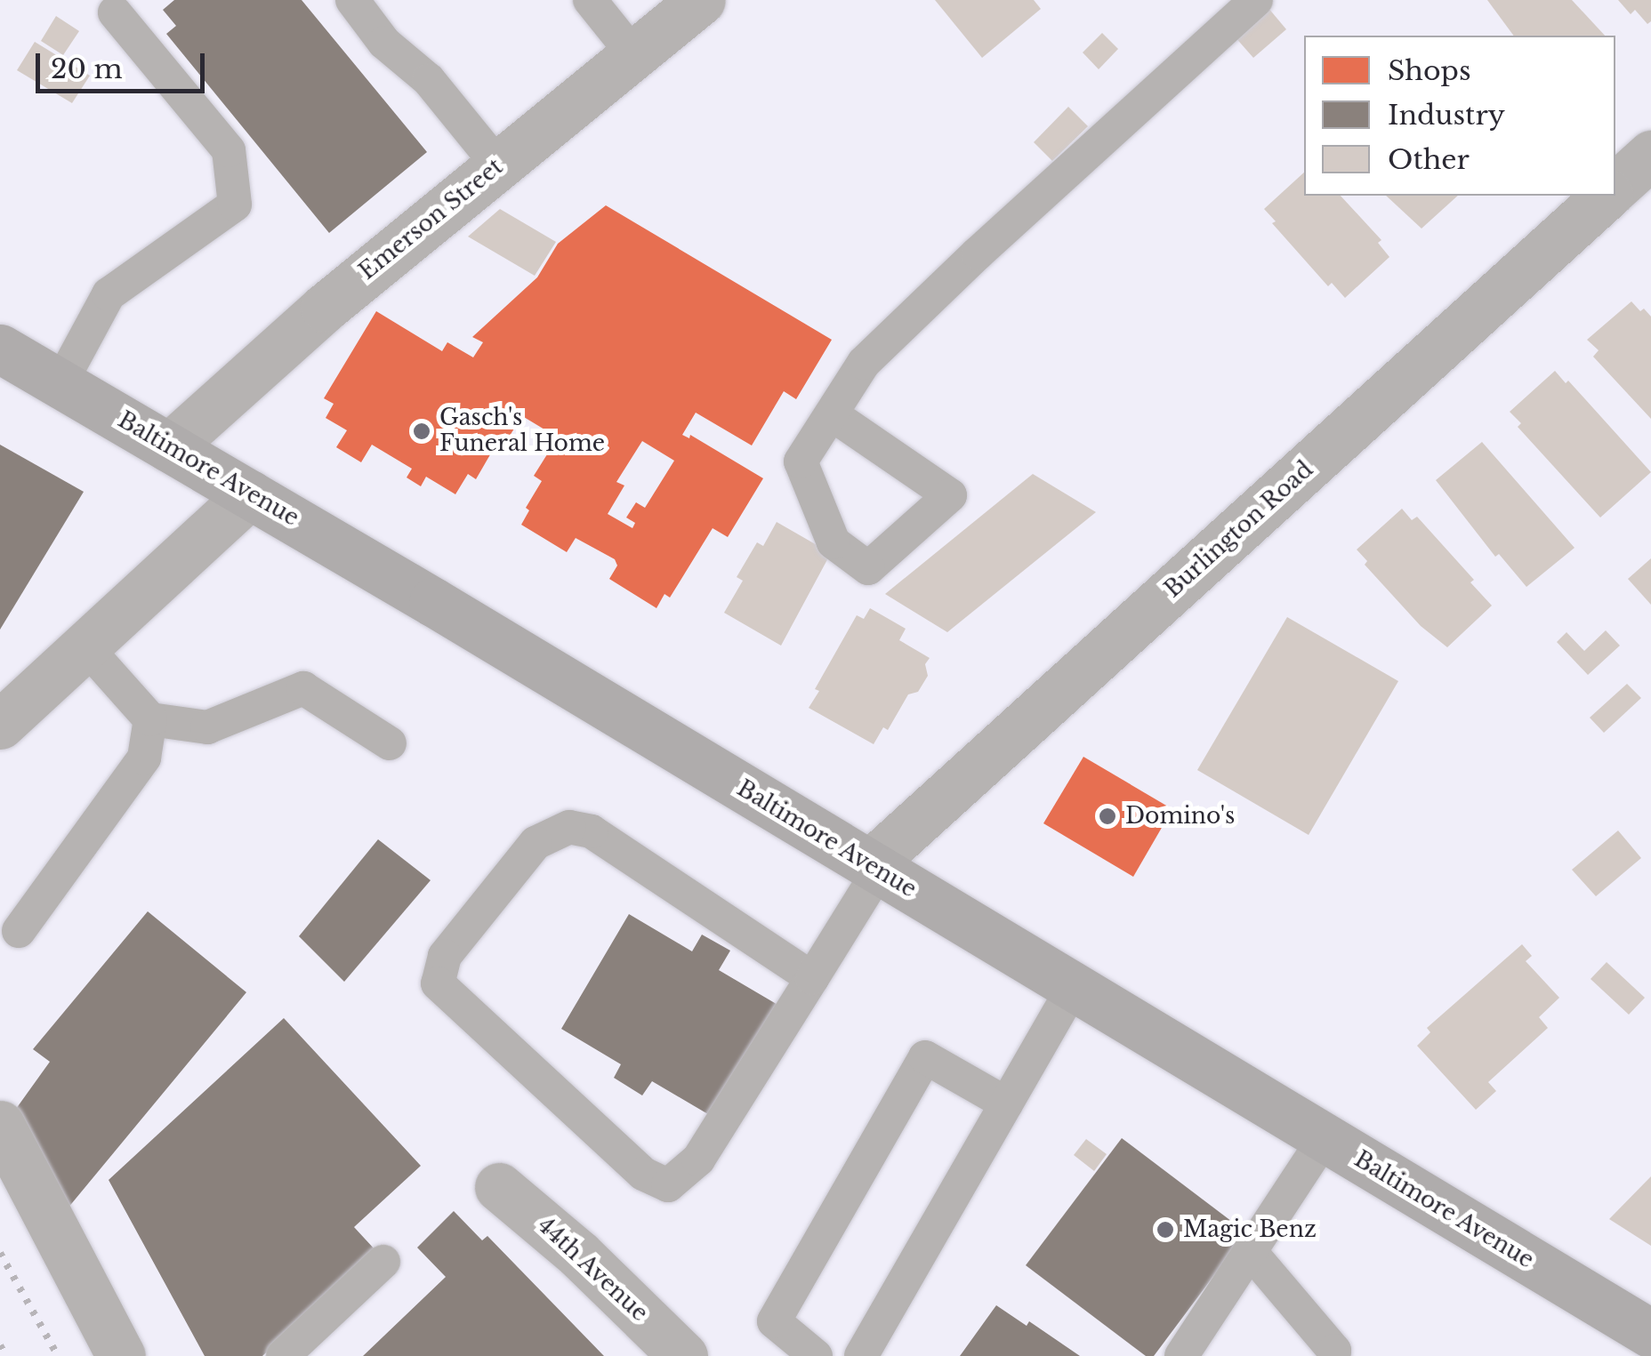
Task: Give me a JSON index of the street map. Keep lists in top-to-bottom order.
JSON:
{
  "streets": {
    "main road": ["Baltimore Avenue"],
    "street": ["Emerson Street", "Burlington Road", "44th Avenue"]
  },
  "crossings": [
    ["Emerson Street", "Baltimore Avenue"],
    ["Baltimore Avenue", "Burlington Road"]
  ],
  "places": ["Gasch's Funeral Home", "Domino's", "Magic Benz"],
  "legend": ["Shops", "Industry", "Other"],
  "scale_bar": "20 m"
}
